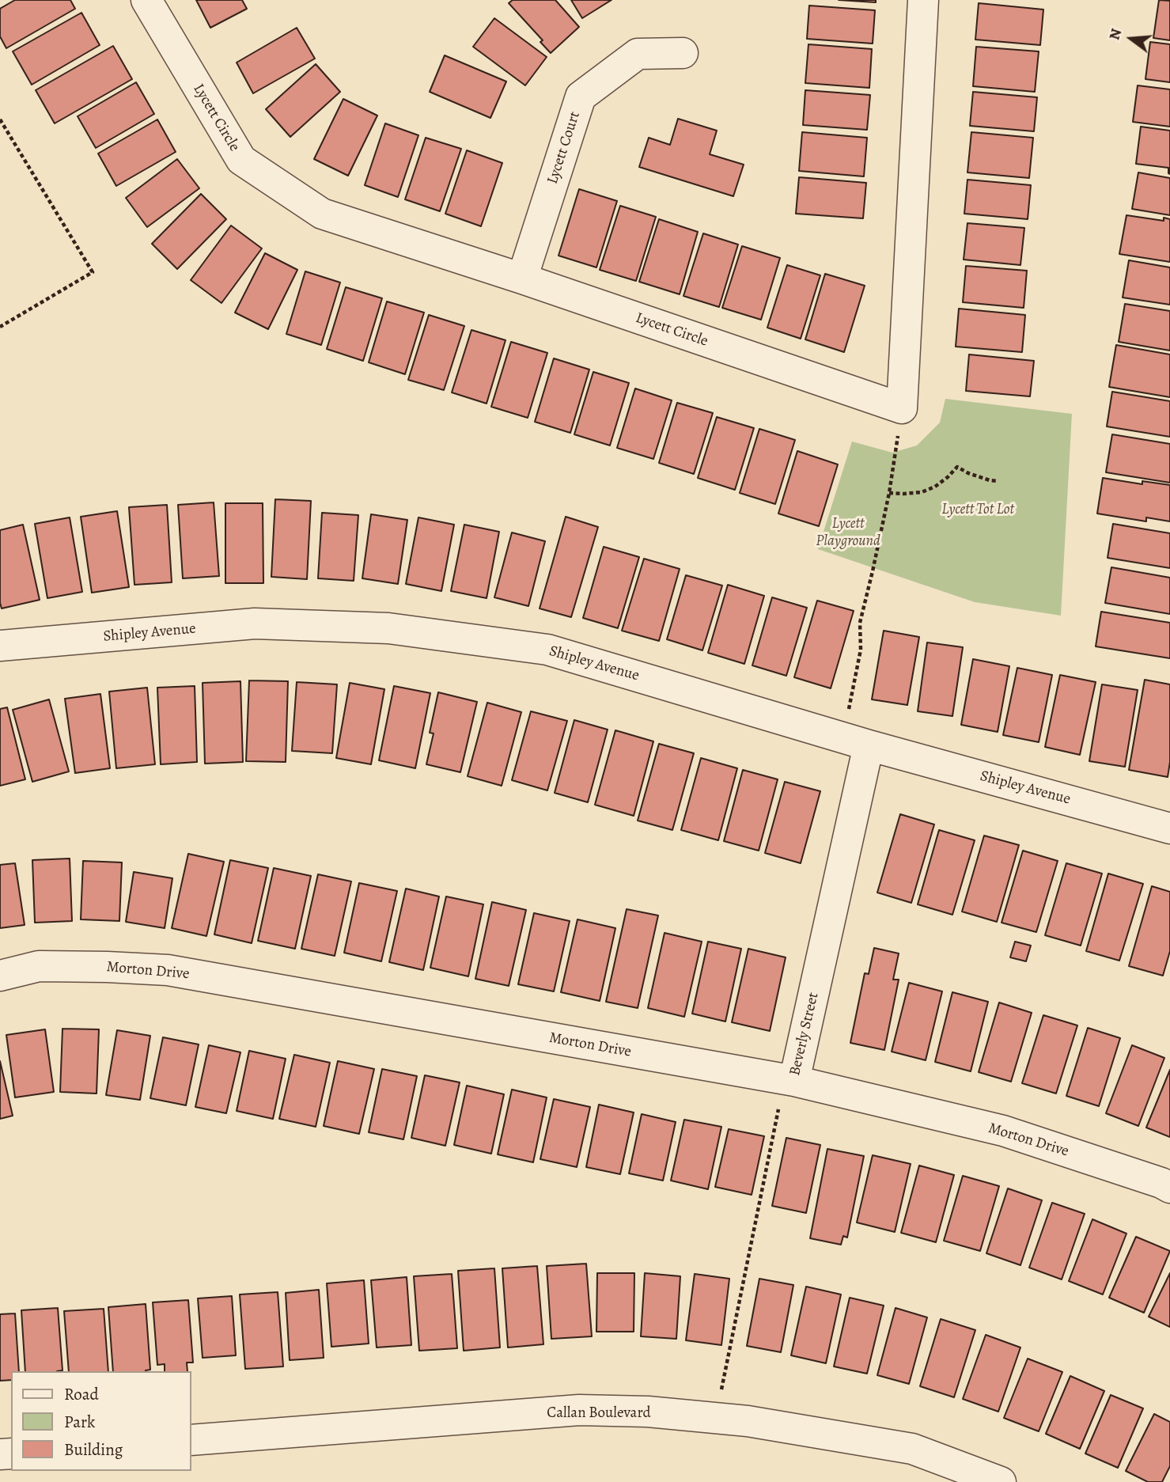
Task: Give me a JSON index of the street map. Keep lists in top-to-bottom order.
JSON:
{
  "streets": {
    "street": [
      "Lycett Circle",
      "Lycett Court",
      "Shipley Avenue",
      "Morton Drive",
      "Beverly Street",
      "Callan Boulevard"
    ]
  },
  "crossings": [
    ["Lycett Circle", "Lycett Court"],
    ["Shipley Avenue", "Beverly Street"],
    ["Morton Drive", "Beverly Street"],
    ["Beverly Street", "Callan Boulevard"]
  ],
  "parks": ["Lycett Tot Lot", "Lycett Playground"],
  "legend": ["Road", "Park", "Building"],
  "north": "left"
}
